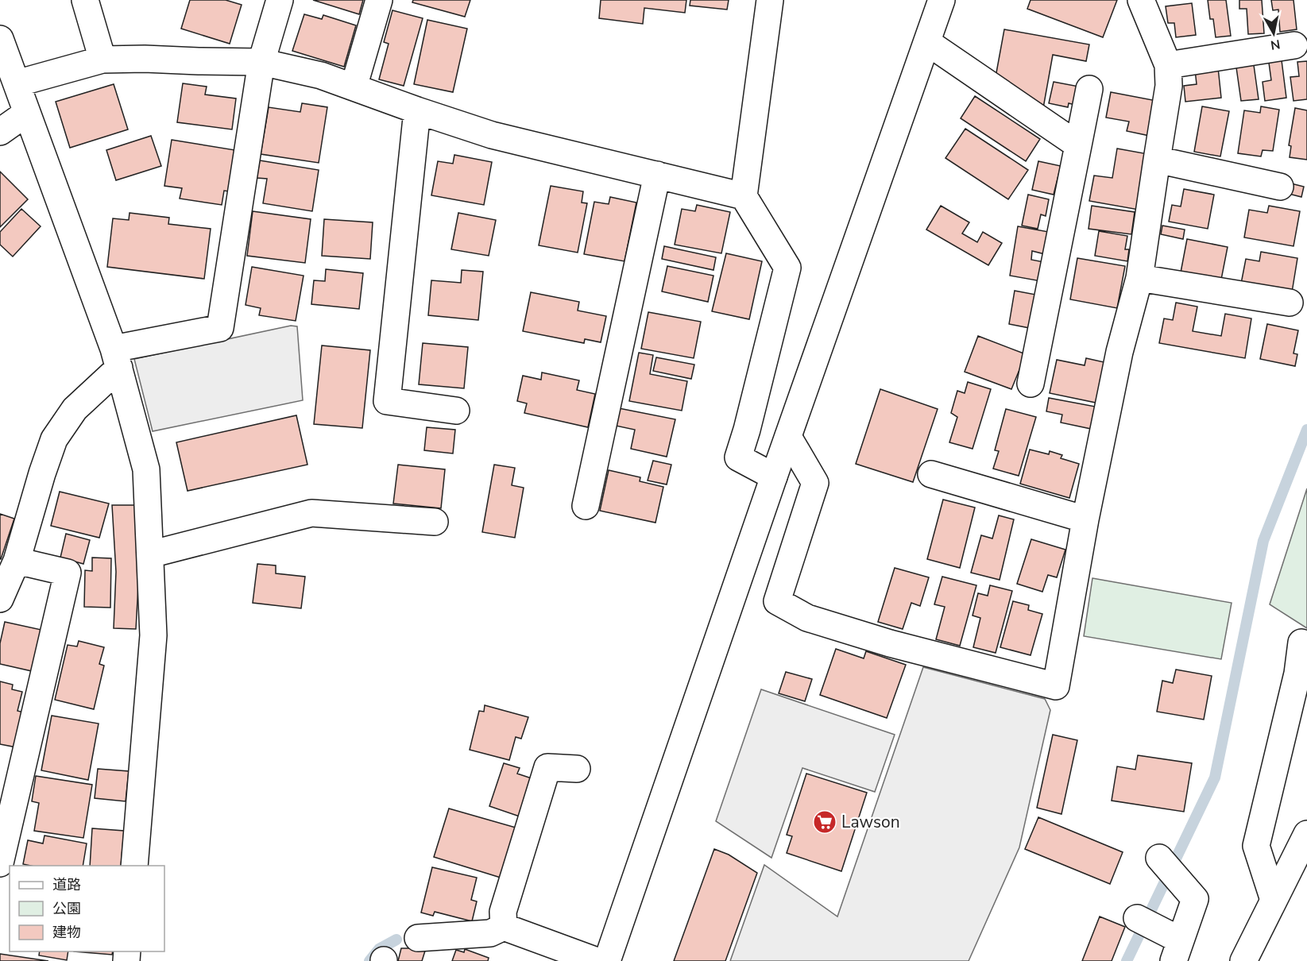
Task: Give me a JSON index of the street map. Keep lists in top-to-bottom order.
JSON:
{
  "places": {
    "supermarket": ["Lawson"]
  },
  "legend": ["道路", "公園", "建物"],
  "north": "bottom"
}
